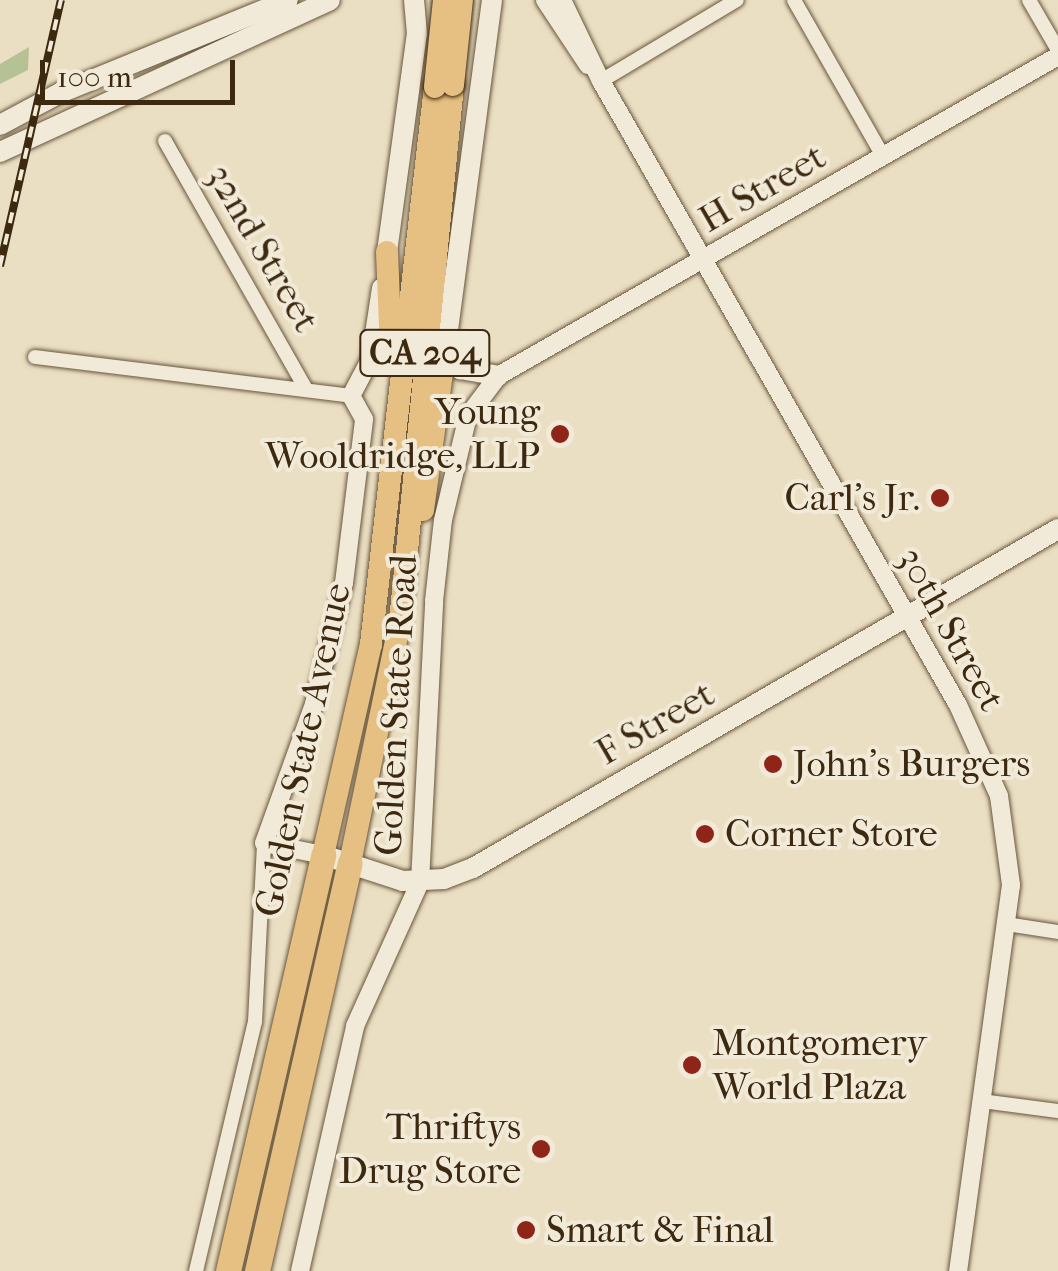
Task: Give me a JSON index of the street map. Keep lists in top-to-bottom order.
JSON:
{
  "streets": {
    "highway": ["CA 204", "Golden State Avenue"],
    "main road": ["F Street"],
    "street": [
      "H Street",
      "32nd Street",
      "30th Street",
      "Golden State Road"
    ]
  },
  "crossings": [
    ["H Street", "30th Street"],
    ["H Street", "Golden State Road"],
    ["30th Street", "F Street"],
    ["Golden State Road", "F Street"],
    ["F Street", "Golden State Avenue"]
  ],
  "places": [
    "Young Wooldridge, LLP",
    "Carl's Jr.",
    "John's Burgers",
    "Corner Store",
    "Montgomery World Plaza",
    "Thriftys Drug Store",
    "Smart & Final"
  ],
  "scale_bar": "100 m"
}
